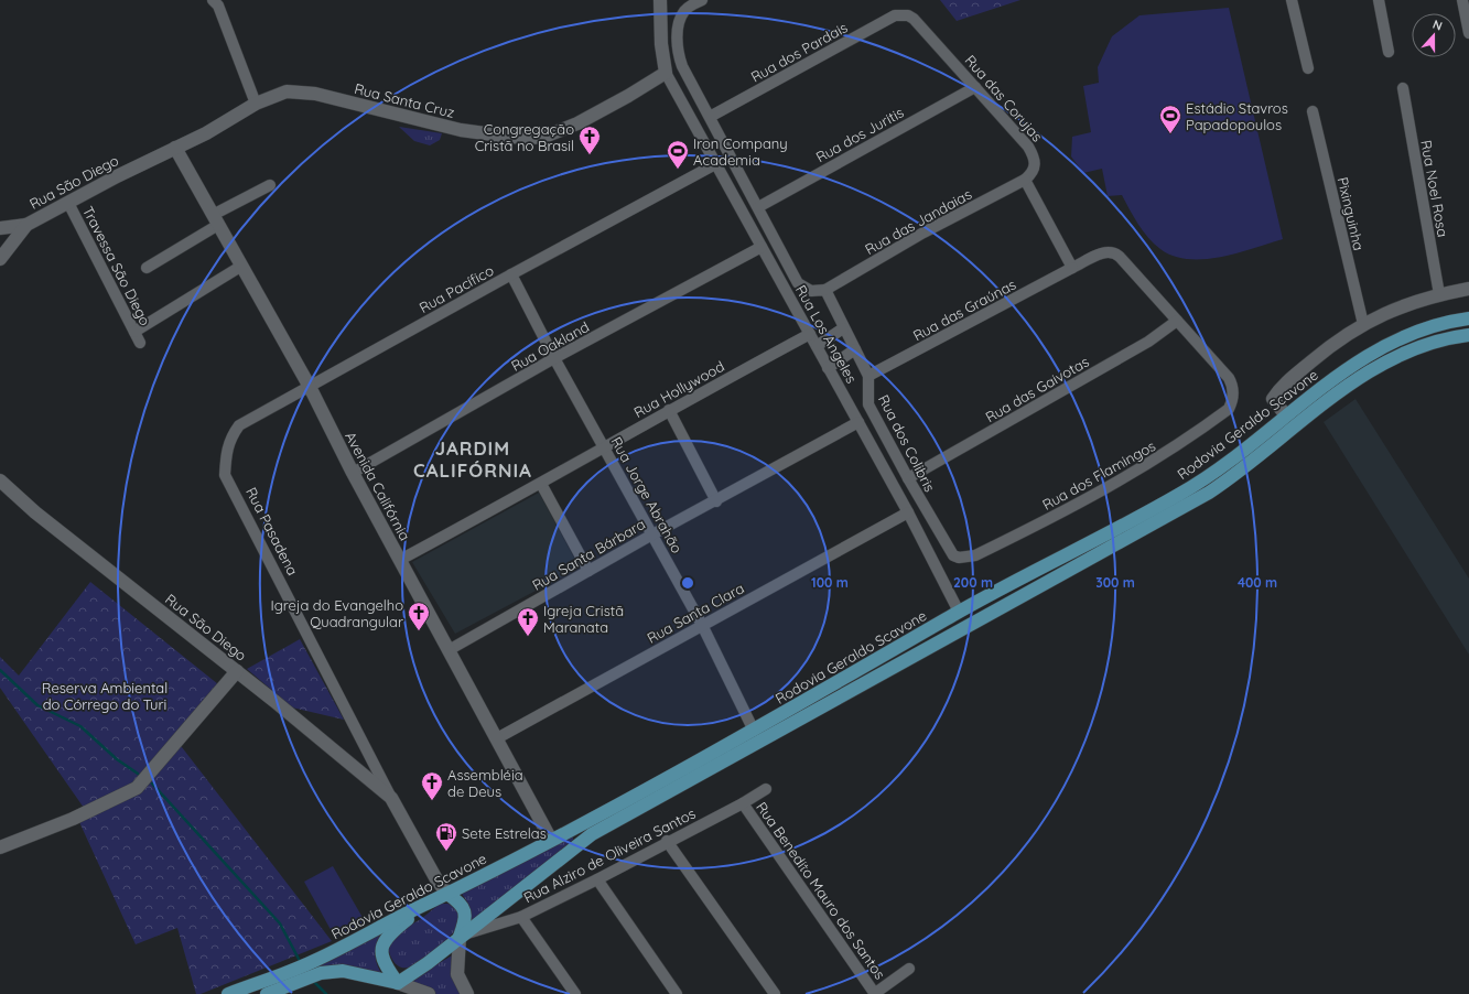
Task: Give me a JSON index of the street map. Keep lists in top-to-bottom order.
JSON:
{
  "streets": {
    "main road": [
      "Rua Santa Cruz",
      "Rua São Diego",
      "Rodovia Geraldo Scavone",
      "Avenida Califórnia",
      "Rua Pasadena"
    ],
    "street": [
      "Rua dos Pardais",
      "Rua das Corujas",
      "Rua dos Juritis",
      "Rua Noel Rosa",
      "Pixinguinha",
      "Rua das Jandaias",
      "Travessa São Diego",
      "Rua Pacífico",
      "Rua das Graúnas",
      "Rua Los Angeles",
      "Rua Oakland",
      "Rua Hollywood",
      "Rua das Gaivotas",
      "Rua dos Colibris",
      "Rua dos Flamingos",
      "Rua Jorge Abrahão",
      "Rua Santa Bárbara",
      "Rua Santa Clara",
      "Rua Alziro de Oliveira Santos",
      "Rua Benedito Mauro dos Santos"
    ]
  },
  "crossings": [
    ["Rua dos Pardais", "Rua das Corujas"],
    ["Rua das Corujas", "Rua dos Juritis"],
    ["Rua das Corujas", "Rua das Jandaias"],
    ["Rua Santa Cruz", "Rua Los Angeles"],
    ["Rua São Diego", "Travessa São Diego"],
    ["Rua São Diego", "Avenida Califórnia"],
    ["Rua São Diego", "Rua Pasadena"],
    ["Rua das Jandaias", "Rua dos Colibris"],
    ["Rua Pacífico", "Rua Los Angeles"],
    ["Rua Pacífico", "Avenida Califórnia"],
    ["Rua Pacífico", "Rua Jorge Abrahão"],
    ["Rua Pacífico", "Rua Pasadena"],
    ["Rua das Graúnas", "Rua dos Colibris"],
    ["Rua Los Angeles", "Rua Oakland"],
    ["Rua Los Angeles", "Rua Hollywood"],
    ["Rua Los Angeles", "Rodovia Geraldo Scavone"],
    ["Rua Los Angeles", "Rua Santa Bárbara"],
    ["Rua Los Angeles", "Rua Santa Clara"],
    ["Rua Oakland", "Avenida Califórnia"],
    ["Rua Oakland", "Rua Jorge Abrahão"],
    ["Rua Hollywood", "Avenida Califórnia"],
    ["Rua Hollywood", "Rua Jorge Abrahão"],
    ["Rua das Gaivotas", "Rua dos Colibris"],
    ["Rua das Gaivotas", "Rua dos Flamingos"],
    ["Rodovia Geraldo Scavone", "Avenida Califórnia"],
    ["Rodovia Geraldo Scavone", "Rua Jorge Abrahão"],
    ["Rodovia Geraldo Scavone", "Rua Pasadena"],
    ["Rodovia Geraldo Scavone", "Rua Alziro de Oliveira Santos"],
    ["Rua dos Colibris", "Rua dos Flamingos"],
    ["Avenida Califórnia", "Rua Santa Bárbara"],
    ["Avenida Califórnia", "Rua Santa Clara"],
    ["Rua Jorge Abrahão", "Rua Santa Bárbara"],
    ["Rua Jorge Abrahão", "Rua Santa Clara"],
    ["Rua Alziro de Oliveira Santos", "Rua Benedito Mauro dos Santos"]
  ],
  "districts": ["JARDIM CALIFÓRNIA"],
  "parks": ["Reserva Ambiental do Córrego do Turi"],
  "places": {
    "sports": ["Estádio Stavros Papadopoulos", "Iron Company Academia"],
    "church": [
      "Congregação Cristã no Brasil",
      "Igreja do Evangelho Quadrangular",
      "Igreja Cristã Maranata",
      "Assembléia de Deus"
    ],
    "fuel station": ["Sete Estrelas"]
  },
  "north": "top",
  "rings": [
    "100 m",
    "200 m",
    "300 m",
    "400 m"
  ]
}
